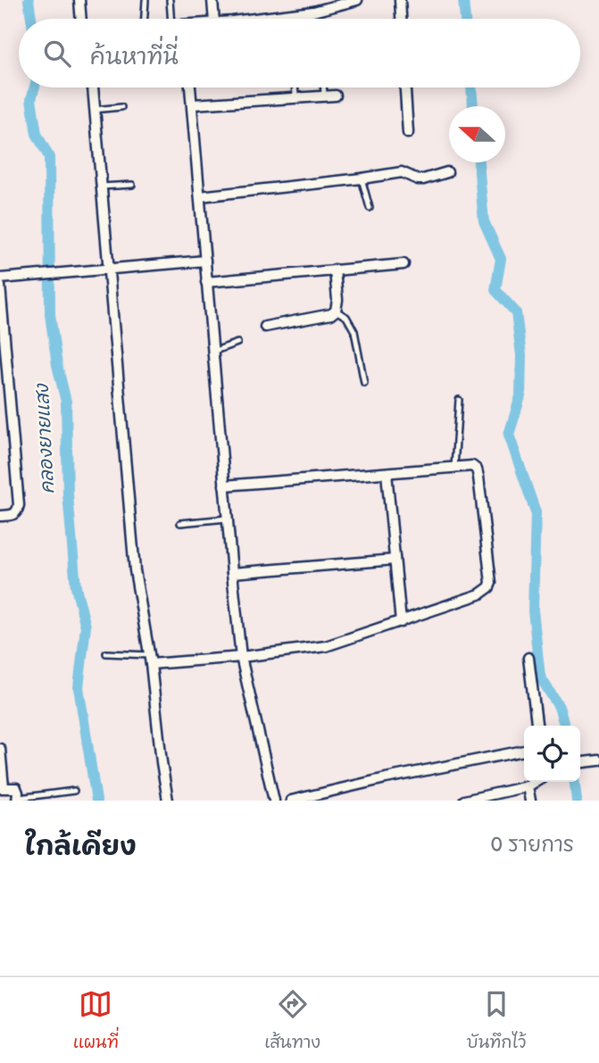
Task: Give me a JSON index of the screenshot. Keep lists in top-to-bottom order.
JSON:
{
  "water": ["คลองยายแสง"],
  "north": "left",
  "page": {
    "search": "ค้นหาที่นี่",
    "heading": ["ใกล้เคียง", "0 รายการ"],
    "nav": ["แผนที่", "เส้นทาง", "บันทึกไว้"]
  }
}
